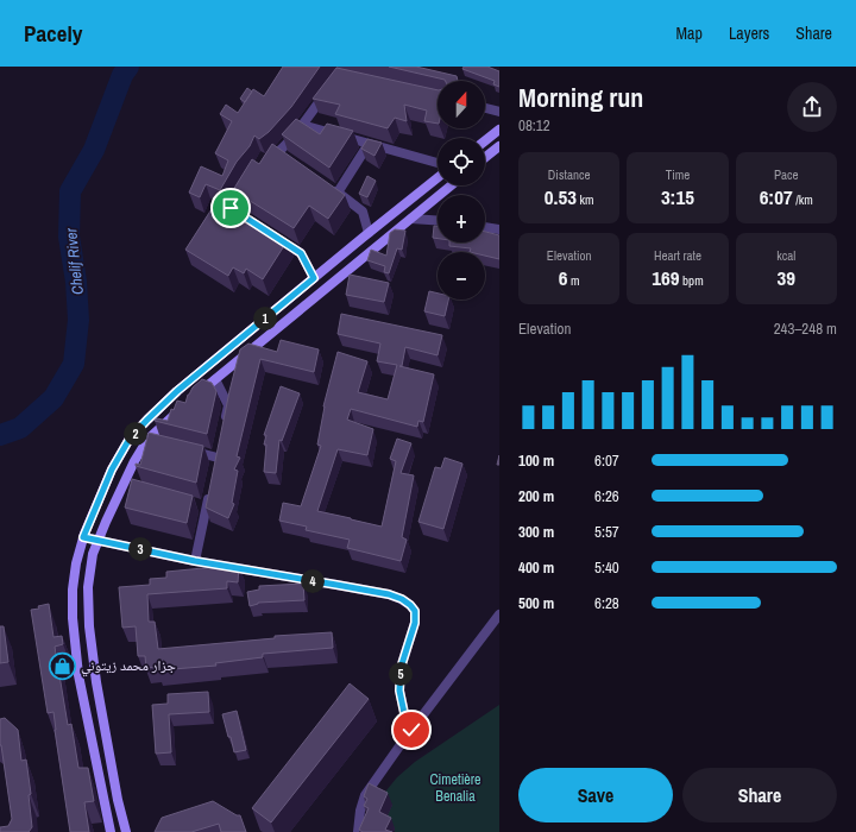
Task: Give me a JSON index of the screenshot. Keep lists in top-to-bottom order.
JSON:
{
  "water": ["Chelif River"],
  "parks": ["Cimetière Benalia"],
  "places": {
    "shop": ["جزار محمد زيتوني"]
  },
  "north": "top",
  "page": {
    "header": "Pacely",
    "nav": ["Map", "Layers", "Share"],
    "heading": ["Morning run", "08:12"],
    "map_buttons": ["+", "−"],
    "stats": [
      ["Distance", "0.53 km"],
      ["Time", "3:15"],
      ["Pace", "6:07 /km"],
      ["Elevation", "6 m"],
      ["Heart rate", "169 bpm"],
      ["kcal", "39"]
    ],
    "pins": [
      "1",
      "2",
      "3",
      "4",
      "5"
    ],
    "chart": ["Elevation", "243–248 m"],
    "list": [
      {
        "name": "100 m",
        "note": "6:07"
      },
      {
        "name": "200 m",
        "note": "6:26"
      },
      {
        "name": "300 m",
        "note": "5:57"
      },
      {
        "name": "400 m",
        "note": "5:40"
      },
      {
        "name": "500 m",
        "note": "6:28"
      }
    ],
    "buttons": ["Save", "Share"]
  }
}
